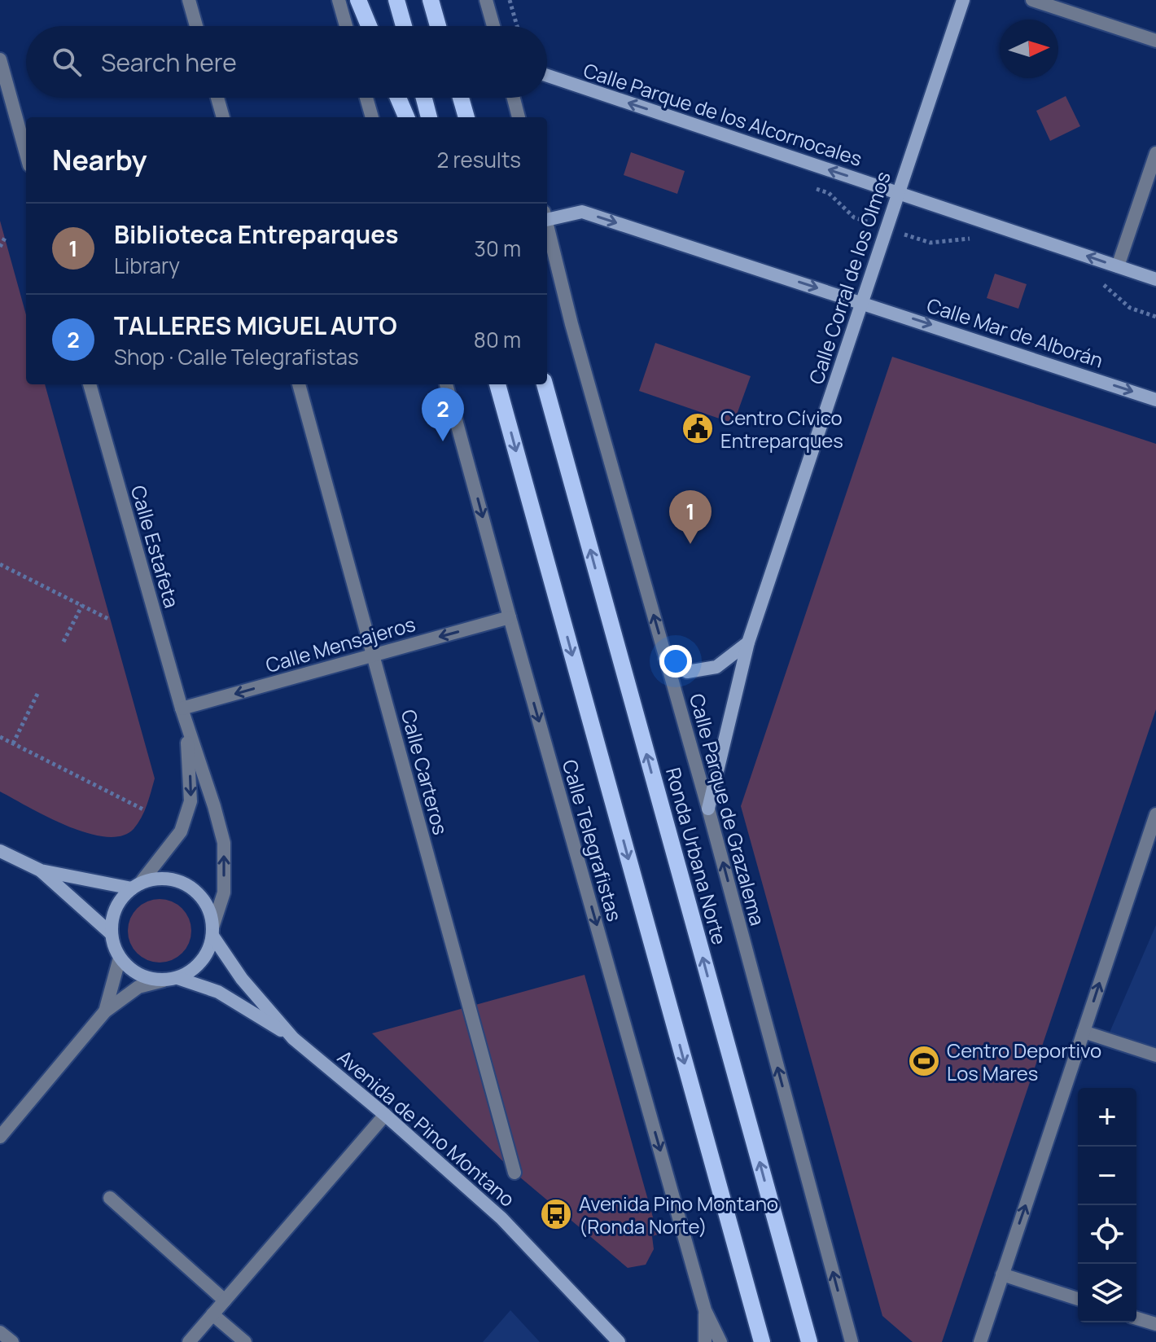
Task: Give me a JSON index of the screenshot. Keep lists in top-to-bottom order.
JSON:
{
  "streets": {
    "main road": ["Ronda Urbana Norte"],
    "street": [
      "Calle Parque de los Alcornocales",
      "Calle Corral de los Olmos",
      "Calle Mar de Alborán",
      "Calle Estafeta",
      "Calle Mensajeros",
      "Calle Carteros",
      "Calle Parque de Grazalema",
      "Calle Telegrafistas",
      "Avenida de Pino Montano"
    ]
  },
  "crossings": [
    ["Calle Parque de los Alcornocales", "Calle Corral de los Olmos"],
    ["Calle Corral de los Olmos", "Calle Mar de Alborán"],
    ["Calle Corral de los Olmos", "Calle Parque de Grazalema"],
    ["Calle Estafeta", "Calle Mensajeros"],
    ["Calle Estafeta", "Avenida de Pino Montano"],
    ["Calle Mensajeros", "Calle Carteros"],
    ["Calle Mensajeros", "Calle Telegrafistas"]
  ],
  "one_way": ["Calle Mensajeros", "Calle Parque de Grazalema", "Calle Telegrafistas"],
  "places": {
    "public building": ["Centro Cívico Entreparques"],
    "sports": ["Centro Deportivo Los Mares"],
    "bus stop": ["Avenida Pino Montano (Ronda Norte)"]
  },
  "north": "right",
  "page": {
    "search": "Search here",
    "heading": ["Nearby", "2 results"],
    "list": [
      {
        "mark": "1",
        "name": "Biblioteca Entreparques",
        "note": "Library",
        "value": "30 m"
      },
      {
        "mark": "2",
        "name": "TALLERES MIGUEL AUTO",
        "note": "Shop · Calle Telegrafistas",
        "value": "80 m"
      }
    ],
    "pins": ["2", "1"],
    "map_buttons": ["+", "−"]
  }
}
